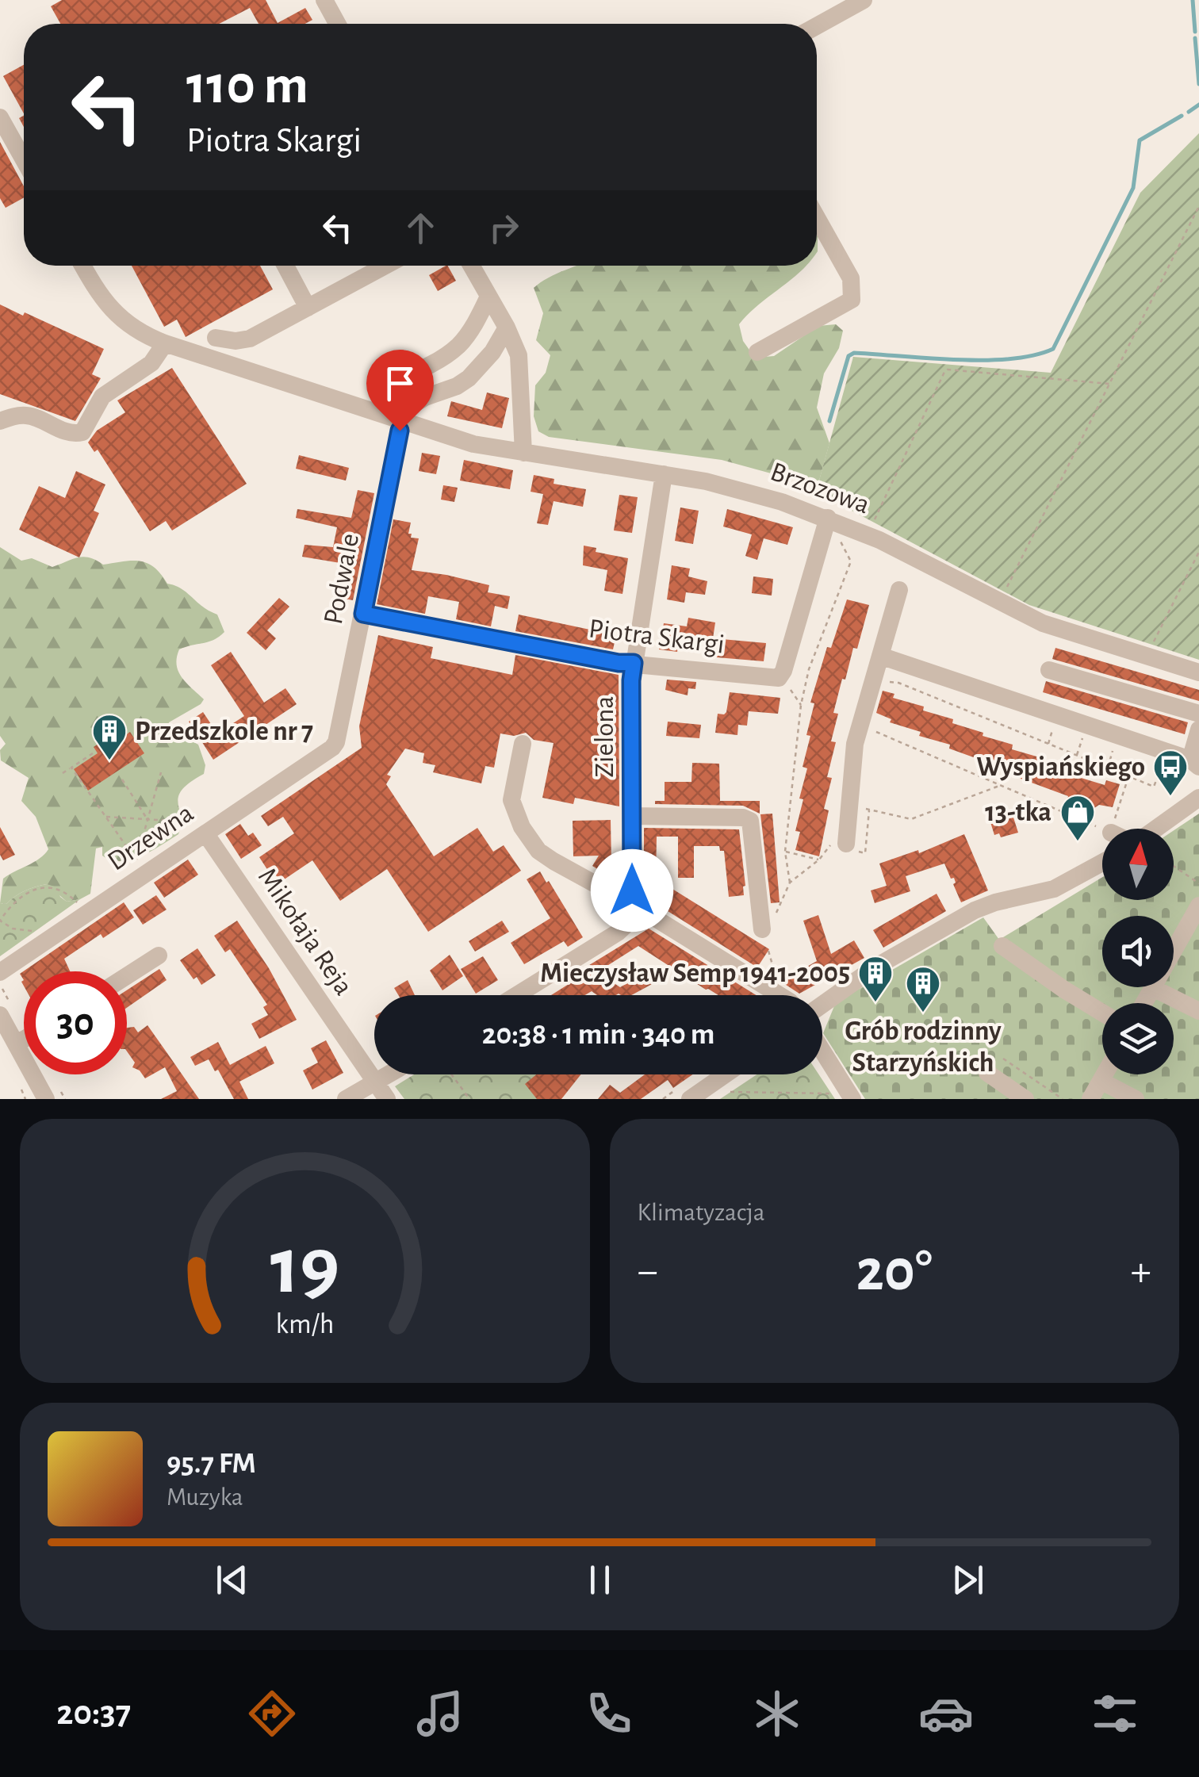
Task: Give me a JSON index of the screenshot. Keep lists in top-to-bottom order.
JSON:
{
  "streets": {
    "street": [
      "Brzozowa",
      "Podwale",
      "Piotra Skargi",
      "Zielona",
      "Drzewna",
      "Mikołaja Reja"
    ]
  },
  "crossings": [
    ["Brzozowa", "Podwale"],
    ["Brzozowa", "Piotra Skargi"],
    ["Brzozowa", "Zielona"],
    ["Podwale", "Piotra Skargi"],
    ["Podwale", "Drzewna"],
    ["Piotra Skargi", "Zielona"],
    ["Drzewna", "Mikołaja Reja"]
  ],
  "places": {
    "building": ["Przedszkole nr 7", "Mieczysław Semp 1941-2005", "Grób rodzinny Starzyńskich"],
    "bus stop": ["Wyspiańskiego"],
    "shop": ["13-tka"]
  },
  "north": "top",
  "page": {
    "turn": ["110 m", "Piotra Skargi"],
    "limit": "30",
    "trip": "20:38 · 1 min · 340 m",
    "tile": "Klimatyzacja",
    "heat": ["−", "20°", "+"],
    "song": ["95.7 FM", "Muzyka"],
    "tabs": "20:37",
    "gauge": ["19", "km/h"]
  }
}
